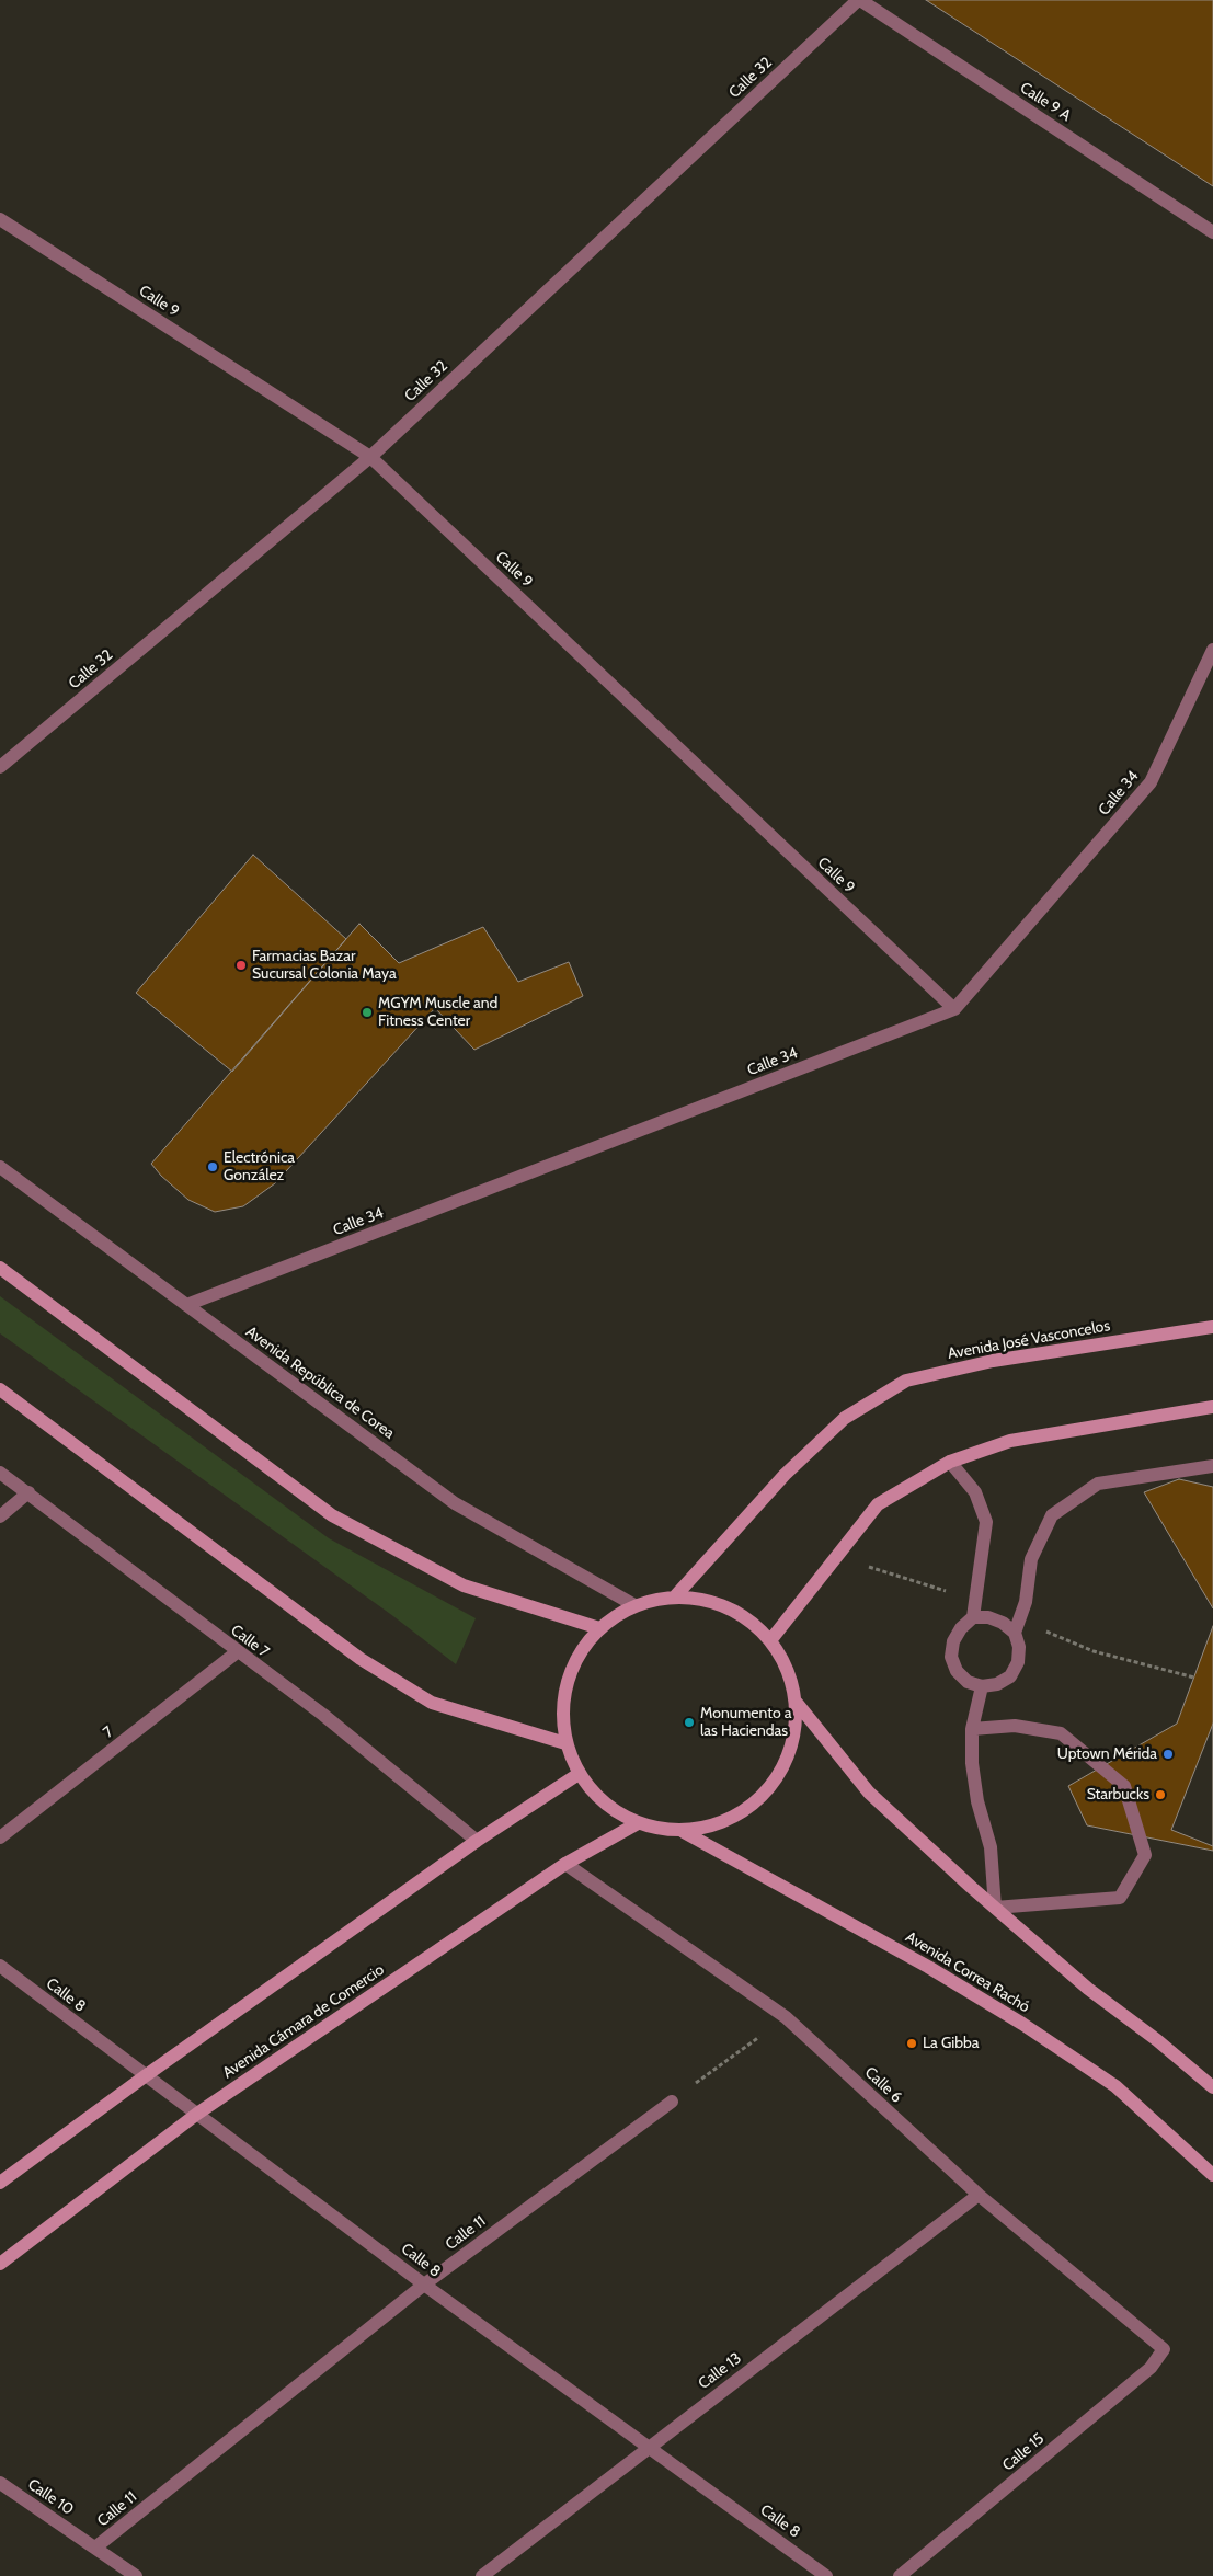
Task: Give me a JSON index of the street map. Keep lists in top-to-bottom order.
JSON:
{
  "streets": {
    "main road": ["Avenida José Vasconcelos", "Avenida Correa Rachó", "Avenida Cámara de Comercio"],
    "street": [
      "Calle 32",
      "Calle 9 A",
      "Calle 9",
      "Calle 34",
      "Avenida República de Corea",
      "Calle 7",
      "7",
      "Calle 8",
      "Calle 6",
      "Calle 11",
      "Calle 13",
      "Calle 15",
      "Calle 10"
    ]
  },
  "crossings": [
    ["Calle 32", "Calle 9 A"],
    ["Calle 32", "Calle 9"],
    ["Calle 9", "Calle 34"],
    ["Calle 34", "Avenida República de Corea"],
    ["Calle 7", "7"],
    ["Calle 8", "Avenida Cámara de Comercio"],
    ["Calle 8", "Calle 11"],
    ["Calle 8", "Calle 13"],
    ["Avenida Cámara de Comercio", "Calle 6"],
    ["Calle 6", "Calle 13"],
    ["Calle 6", "Calle 15"],
    ["Calle 11", "Calle 10"]
  ],
  "places": [
    "Farmacias Bazar Sucursal Colonia Maya",
    "MGYM Muscle and Fitness Center",
    "Electrónica González",
    "Monumento a las Haciendas",
    "Uptown Mérida",
    "Starbucks",
    "La Gibba"
  ]
}
